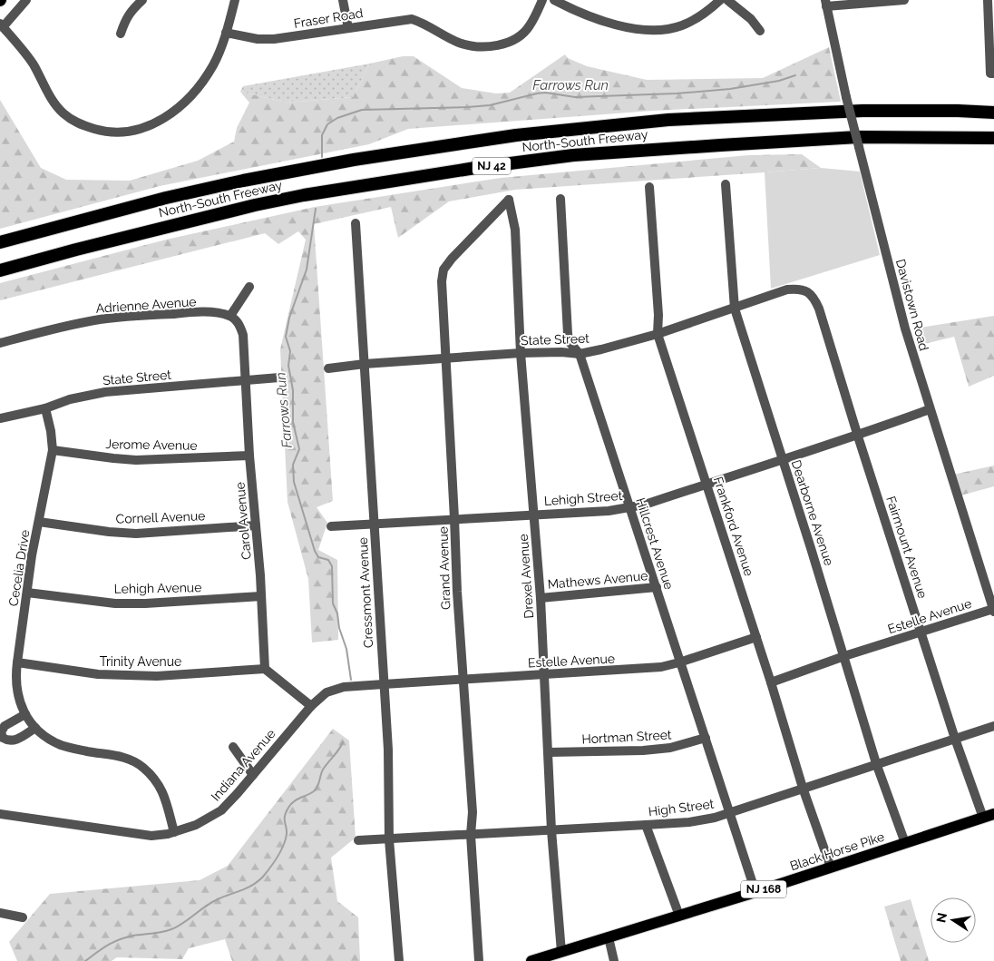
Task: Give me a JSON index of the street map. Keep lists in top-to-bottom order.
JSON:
{
  "streets": {
    "highway": ["North-South Freeway", "NJ 42"],
    "main road": ["Black Horse Pike", "NJ 168"],
    "street": [
      "Fraser Road",
      "Adrienne Avenue",
      "Davistown Road",
      "State Street",
      "Jerome Avenue",
      "Lehigh Street",
      "Dearborne Avenue",
      "Cornell Avenue",
      "Carol Avenue",
      "Frankford Avenue",
      "Hillcrest Avenue",
      "Fairmount Avenue",
      "Cecelia Drive",
      "Grand Avenue",
      "Drexel Avenue",
      "Mathews Avenue",
      "Lehigh Avenue",
      "Cressmont Avenue",
      "Estelle Avenue",
      "Trinity Avenue",
      "Hortman Street",
      "Indiana Avenue",
      "High Street"
    ]
  },
  "crossings": [
    ["Adrienne Avenue", "Carol Avenue"],
    ["Davistown Road", "Lehigh Street"],
    ["Davistown Road", "Estelle Avenue"],
    ["State Street", "Dearborne Avenue"],
    ["State Street", "Carol Avenue"],
    ["State Street", "Frankford Avenue"],
    ["State Street", "Hillcrest Avenue"],
    ["State Street", "Fairmount Avenue"],
    ["State Street", "Cecelia Drive"],
    ["State Street", "Grand Avenue"],
    ["State Street", "Drexel Avenue"],
    ["State Street", "Cressmont Avenue"],
    ["Jerome Avenue", "Carol Avenue"],
    ["Jerome Avenue", "Cecelia Drive"],
    ["Lehigh Street", "Dearborne Avenue"],
    ["Lehigh Street", "Frankford Avenue"],
    ["Lehigh Street", "Hillcrest Avenue"],
    ["Lehigh Street", "Fairmount Avenue"],
    ["Lehigh Street", "Grand Avenue"],
    ["Lehigh Street", "Drexel Avenue"],
    ["Lehigh Street", "Cressmont Avenue"],
    ["Dearborne Avenue", "Estelle Avenue"],
    ["Dearborne Avenue", "High Street"],
    ["Dearborne Avenue", "Black Horse Pike"],
    ["Cornell Avenue", "Carol Avenue"],
    ["Cornell Avenue", "Cecelia Drive"],
    ["Carol Avenue", "Lehigh Avenue"],
    ["Carol Avenue", "Trinity Avenue"],
    ["Frankford Avenue", "Estelle Avenue"],
    ["Frankford Avenue", "High Street"],
    ["Frankford Avenue", "Black Horse Pike"],
    ["Hillcrest Avenue", "Mathews Avenue"],
    ["Hillcrest Avenue", "Estelle Avenue"],
    ["Hillcrest Avenue", "Hortman Street"],
    ["Hillcrest Avenue", "High Street"],
    ["Hillcrest Avenue", "Black Horse Pike"],
    ["Fairmount Avenue", "Estelle Avenue"],
    ["Fairmount Avenue", "High Street"],
    ["Fairmount Avenue", "Black Horse Pike"],
    ["Cecelia Drive", "Lehigh Avenue"],
    ["Cecelia Drive", "Trinity Avenue"],
    ["Cecelia Drive", "Indiana Avenue"],
    ["Grand Avenue", "Drexel Avenue"],
    ["Grand Avenue", "Estelle Avenue"],
    ["Grand Avenue", "High Street"],
    ["Drexel Avenue", "Mathews Avenue"],
    ["Drexel Avenue", "Estelle Avenue"],
    ["Drexel Avenue", "Hortman Street"],
    ["Drexel Avenue", "High Street"],
    ["Drexel Avenue", "Black Horse Pike"],
    ["Cressmont Avenue", "Estelle Avenue"],
    ["Cressmont Avenue", "Indiana Avenue"],
    ["Cressmont Avenue", "High Street"],
    ["Estelle Avenue", "Indiana Avenue"]
  ],
  "water": ["Farrows Run"],
  "north": "left"
}
